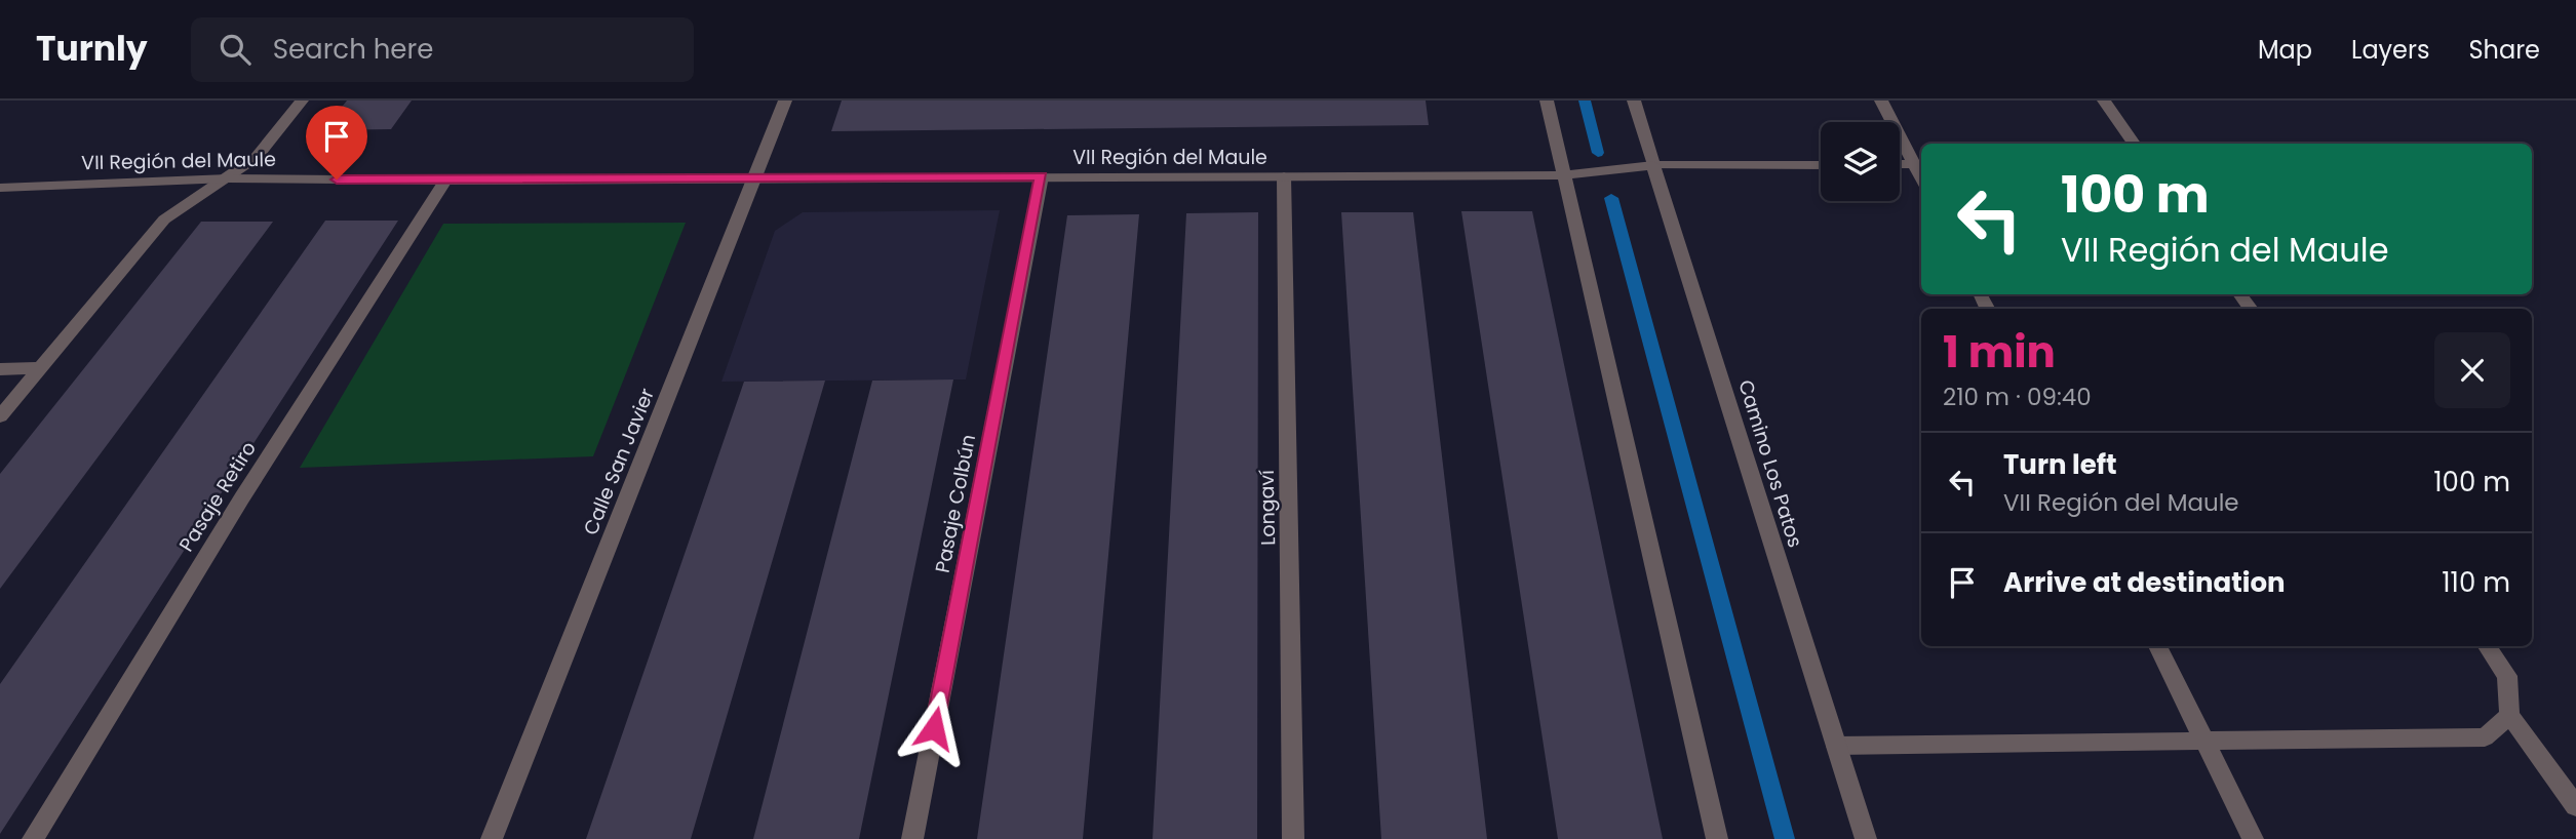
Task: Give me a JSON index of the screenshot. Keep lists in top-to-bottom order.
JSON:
{
  "streets": {
    "street": [
      "VII Región del Maule",
      "Calle San Javier",
      "Camino Los Patos",
      "Pasaje Retiro",
      "Pasaje Colbún",
      "Longaví"
    ]
  },
  "crossings": [
    ["VII Región del Maule", "Calle San Javier"],
    ["VII Región del Maule", "Camino Los Patos"],
    ["VII Región del Maule", "Pasaje Retiro"],
    ["VII Región del Maule", "Pasaje Colbún"],
    ["VII Región del Maule", "Longaví"]
  ],
  "page": {
    "header": "Turnly",
    "search": "Search here",
    "nav": ["Map", "Layers", "Share"],
    "turn": ["100 m", "VII Región del Maule"],
    "heading": ["1 min", "210 m · 09:40"],
    "list": [
      {
        "name": "Turn left",
        "note": "VII Región del Maule",
        "value": "100 m"
      },
      {
        "name": "Arrive at destination",
        "value": "110 m"
      }
    ]
  }
}
